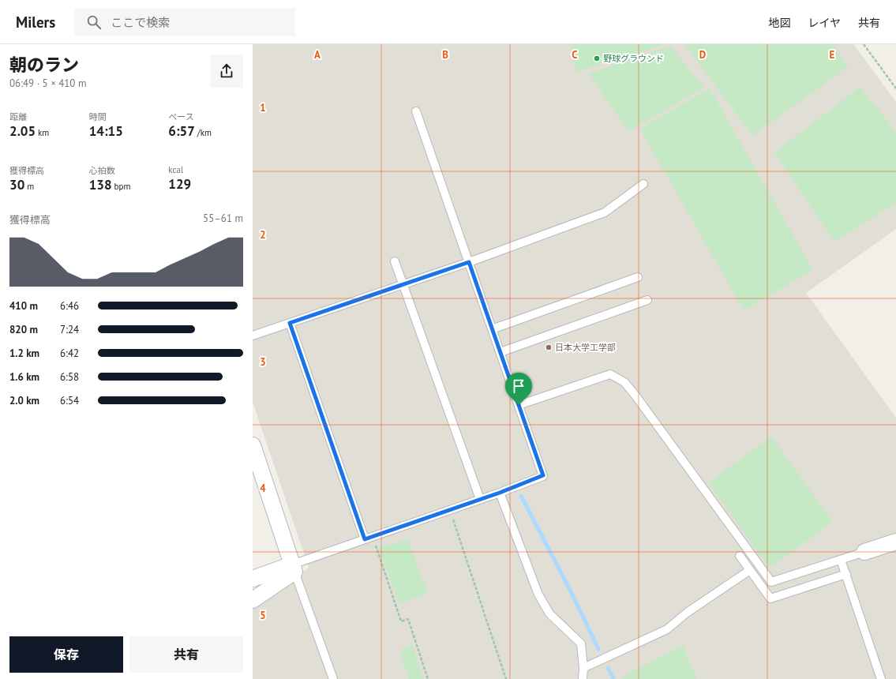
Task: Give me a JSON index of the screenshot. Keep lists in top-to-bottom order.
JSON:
{
  "places": ["野球グラウンド", "日本大学工学部"],
  "page": {
    "header": "Milers",
    "search": "ここで検索",
    "nav": ["地図", "レイヤ", "共有"],
    "heading": ["朝のラン", "06:49 · 5 × 410 m"],
    "stats": [
      ["距離", "2.05 km"],
      ["時間", "14:15"],
      ["ペース", "6:57 /km"],
      ["獲得標高", "30 m"],
      ["心拍数", "138 bpm"],
      ["kcal", "129"]
    ],
    "chart": ["獲得標高", "55–61 m"],
    "list": [
      {
        "name": "410 m",
        "note": "6:46"
      },
      {
        "name": "820 m",
        "note": "7:24"
      },
      {
        "name": "1.2 km",
        "note": "6:42"
      },
      {
        "name": "1.6 km",
        "note": "6:58"
      },
      {
        "name": "2.0 km",
        "note": "6:54"
      }
    ],
    "buttons": ["保存", "共有"]
  },
  "grid": {
    "columns": [
      "A",
      "B",
      "C",
      "D",
      "E"
    ],
    "rows": [
      "1",
      "2",
      "3",
      "4",
      "5"
    ]
  }
}
